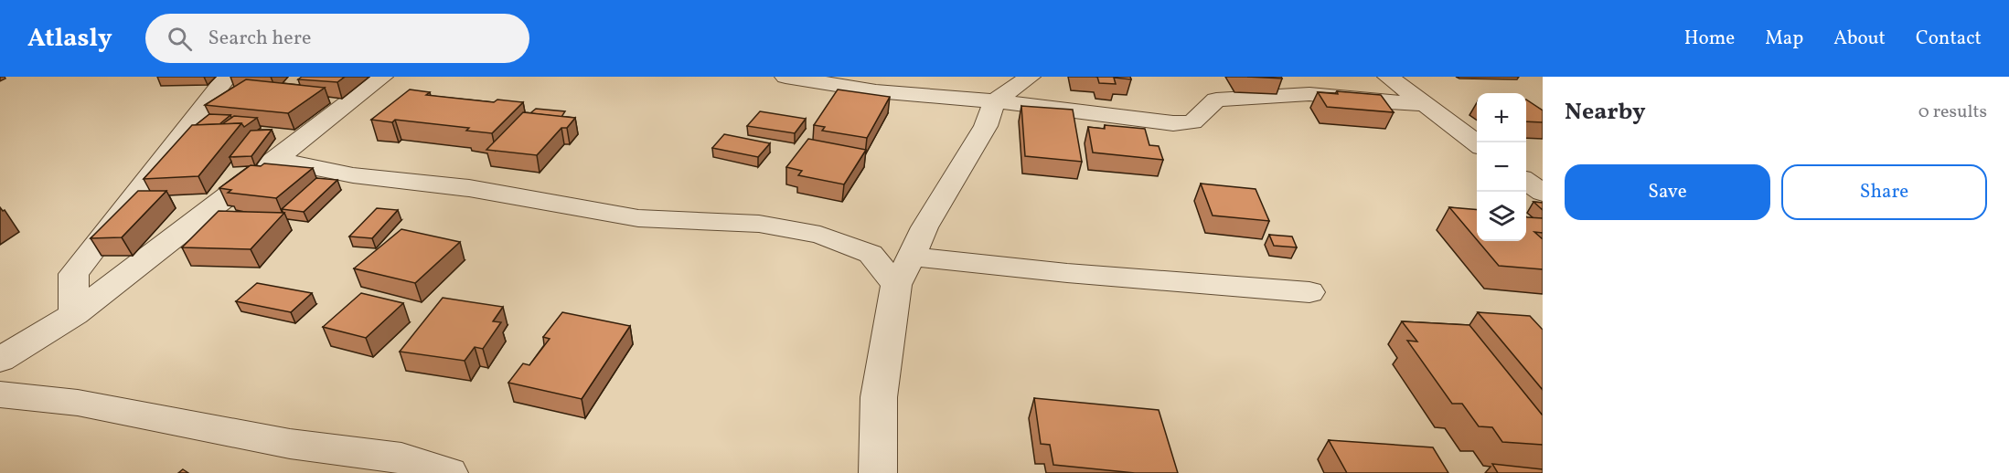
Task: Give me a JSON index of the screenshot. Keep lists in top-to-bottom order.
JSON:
{
  "page": {
    "header": "Atlasly",
    "search": "Search here",
    "nav": [
      "Home",
      "Map",
      "About",
      "Contact"
    ],
    "heading": ["Nearby", "0 results"],
    "map_buttons": ["+", "−"],
    "buttons": ["Save", "Share"]
  }
}
